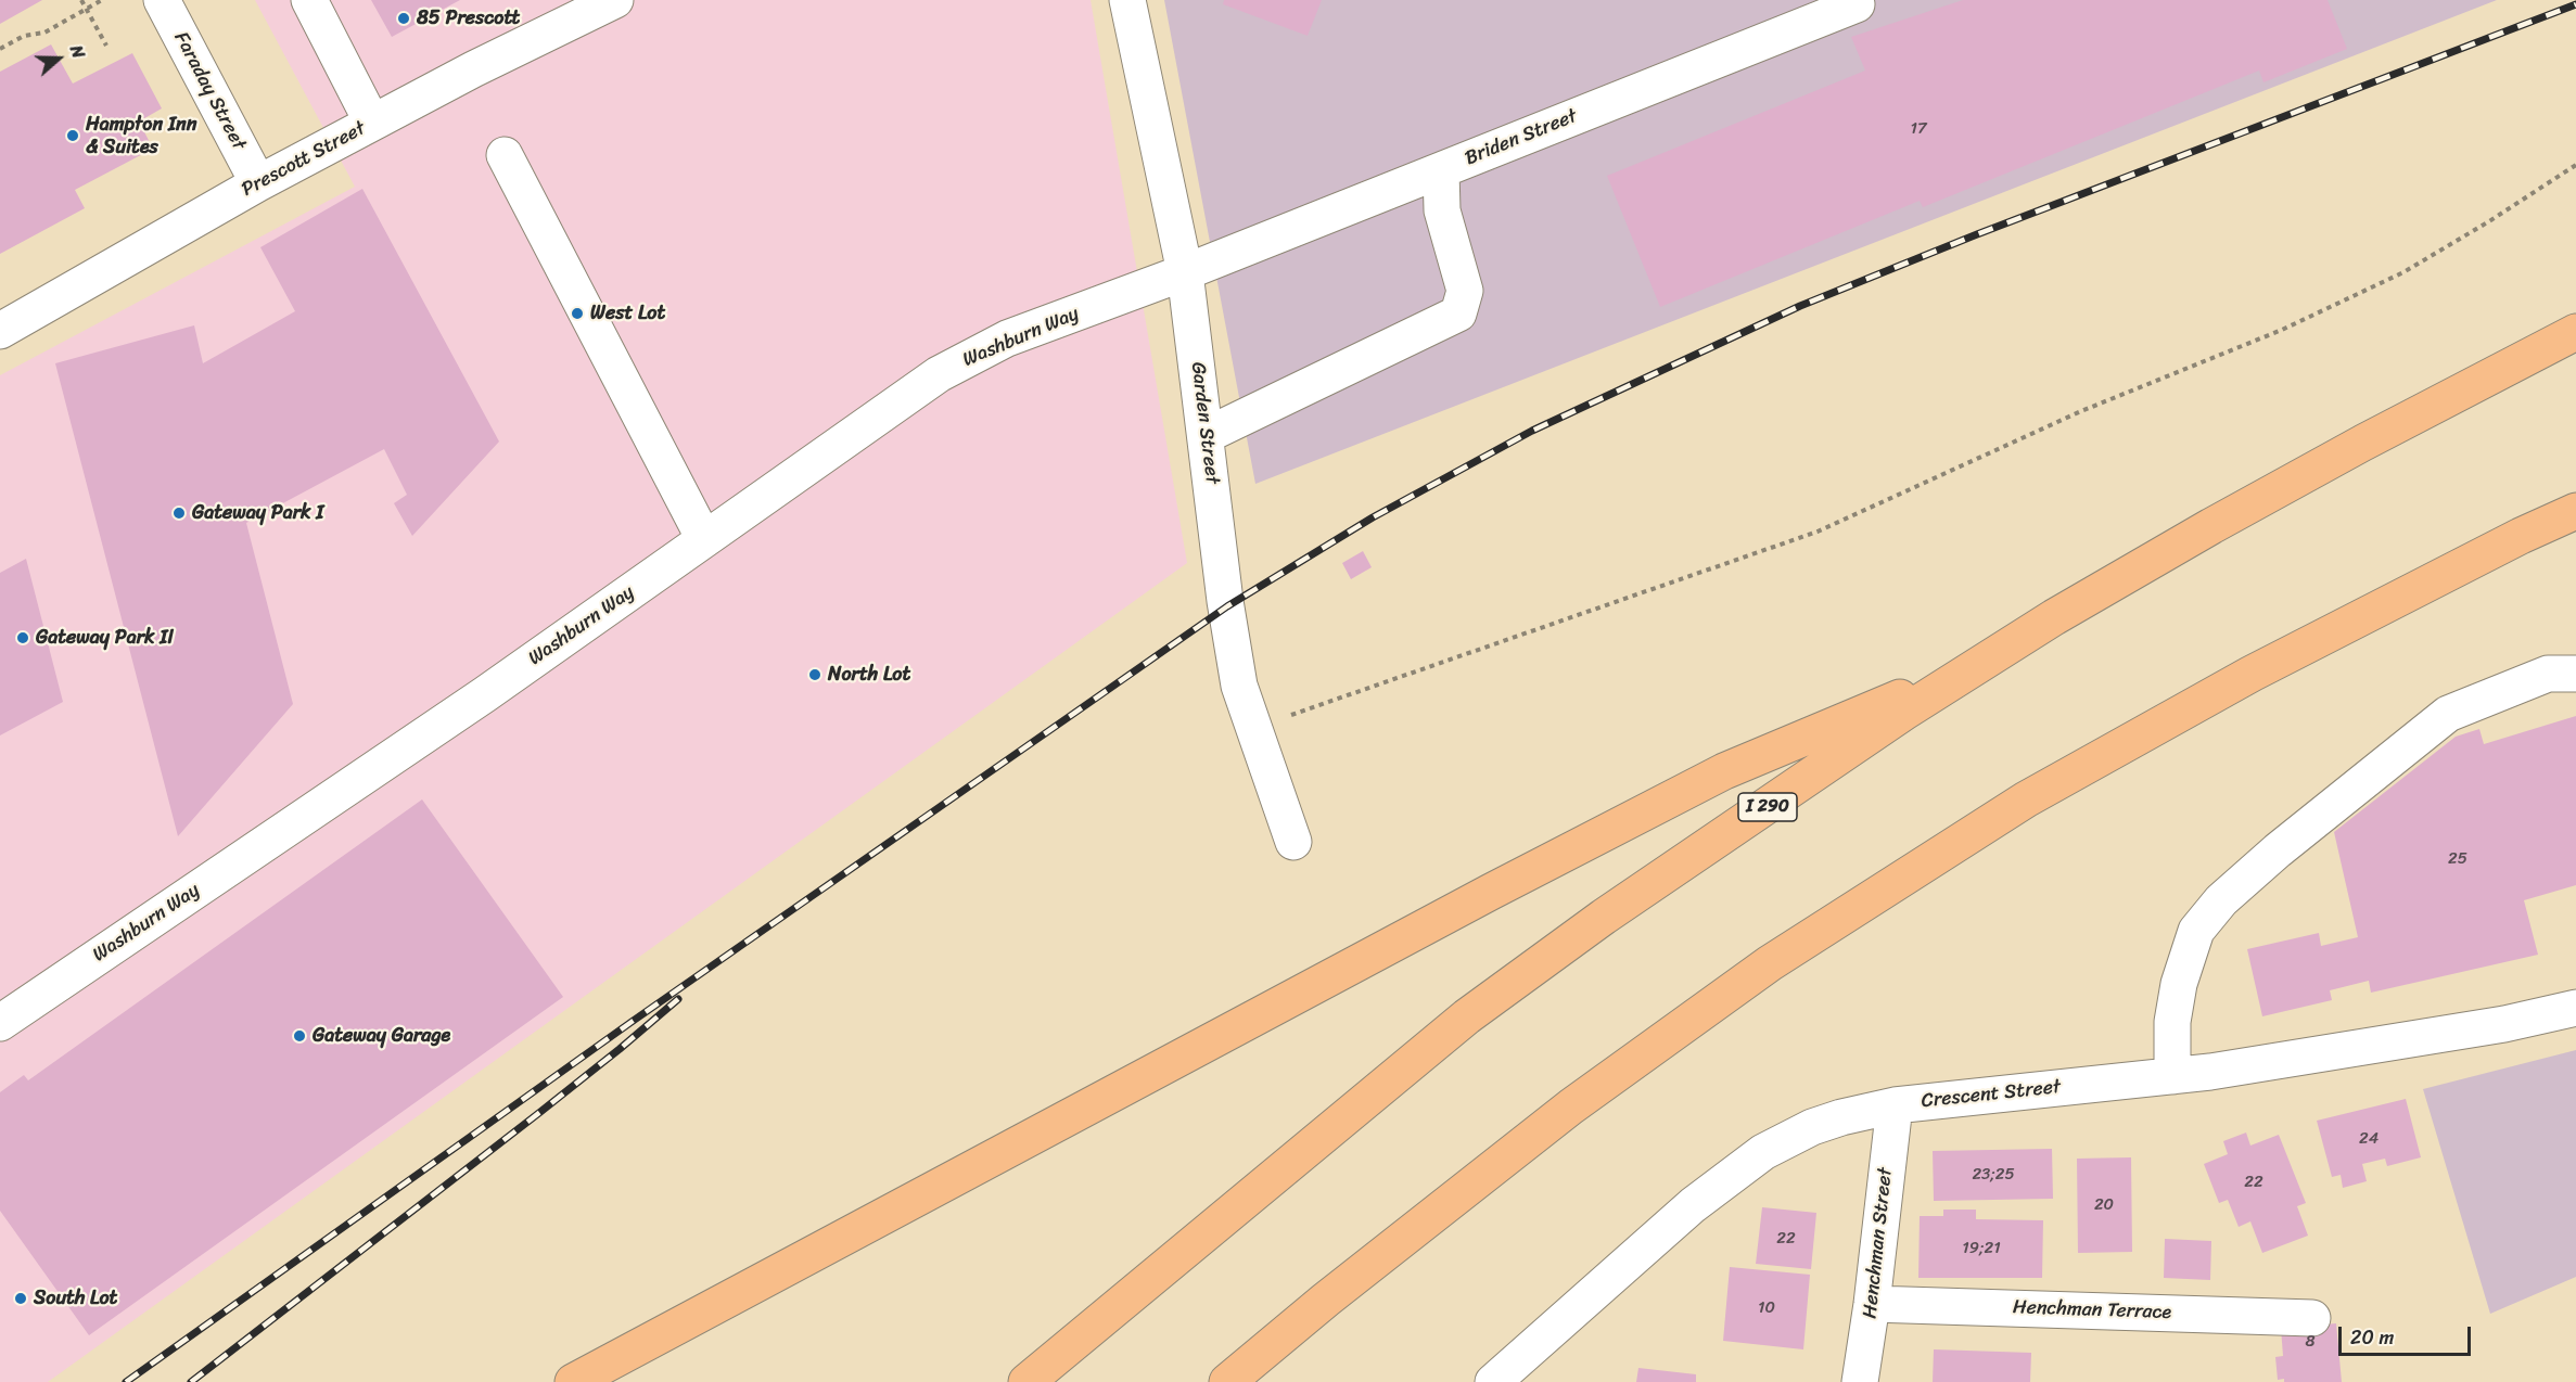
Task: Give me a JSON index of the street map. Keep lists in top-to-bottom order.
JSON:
{
  "streets": {
    "highway": ["I 290"],
    "street": [
      "Faraday Street",
      "Briden Street",
      "Prescott Street",
      "Washburn Way",
      "Garden Street",
      "Crescent Street",
      "Henchman Street",
      "Henchman Terrace"
    ]
  },
  "crossings": [
    ["Faraday Street", "Prescott Street"],
    ["Briden Street", "Washburn Way"],
    ["Briden Street", "Garden Street"],
    ["Washburn Way", "Garden Street"],
    ["Crescent Street", "Henchman Street"],
    ["Henchman Street", "Henchman Terrace"]
  ],
  "places": [
    "85 Prescott",
    "Hampton Inn & Suites",
    "West Lot",
    "Gateway Park I",
    "Gateway Park II",
    "North Lot",
    "Gateway Garage",
    "South Lot"
  ],
  "house_numbers": [
    "17",
    "25",
    "24",
    "23;25",
    "22",
    "20",
    "22",
    "19;21",
    "10",
    "8"
  ],
  "scale_bar": "20 m",
  "north": "right"
}
